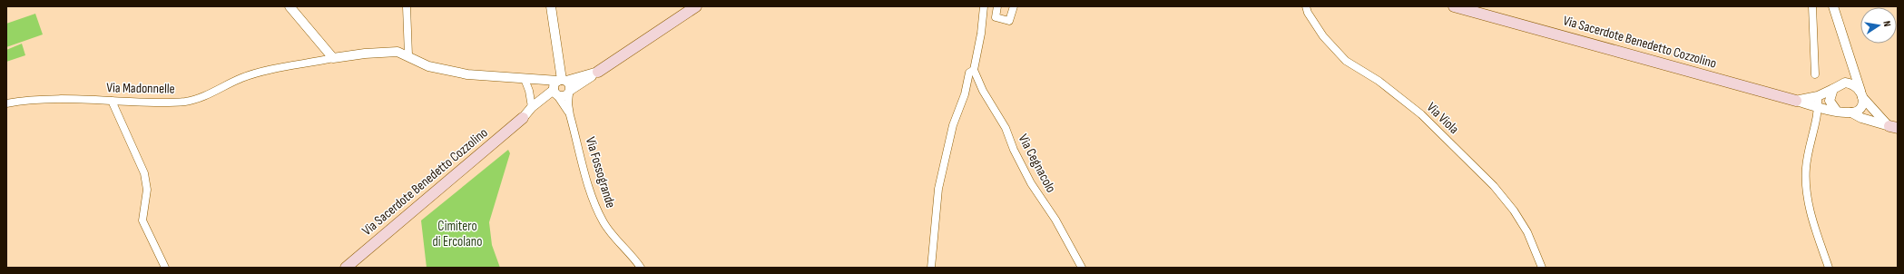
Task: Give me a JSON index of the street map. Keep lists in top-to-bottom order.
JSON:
{
  "streets": {
    "main road": ["Via Sacerdote Benedetto Cozzolino"],
    "street": [
      "Via Madonnelle",
      "Via Viola",
      "Via Cegnacolo",
      "Via Fossogrande"
    ]
  },
  "parks": ["Cimitero di Ercolano"],
  "north": "right"
}
